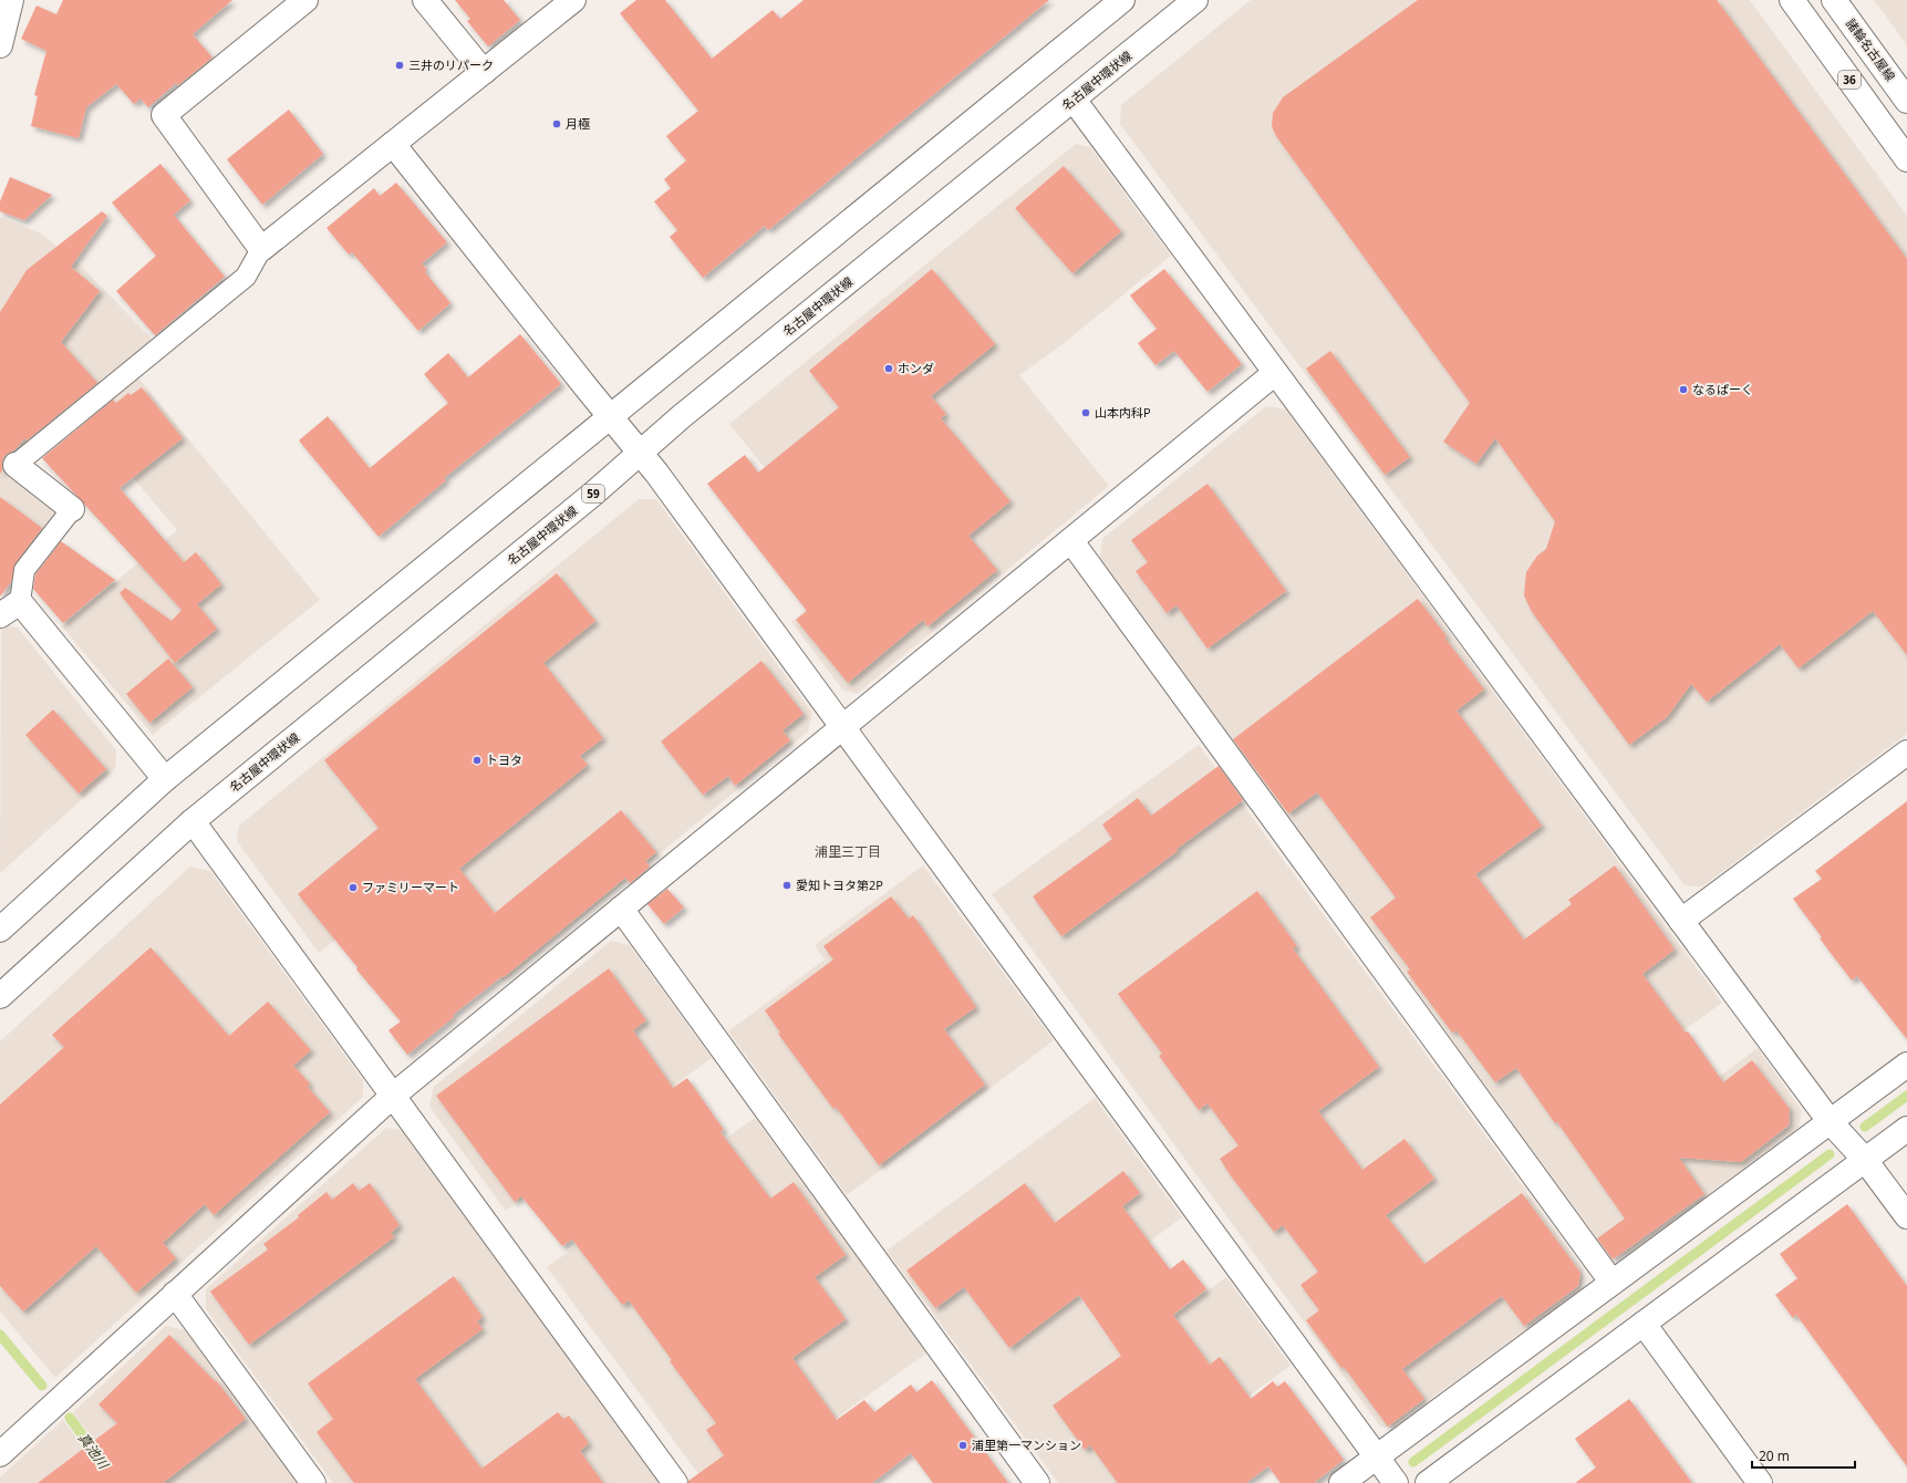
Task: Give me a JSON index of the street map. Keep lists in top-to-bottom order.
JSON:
{
  "streets": {
    "street": [
      "諸輪名古屋線",
      "36",
      "名古屋中環状線",
      "59"
    ]
  },
  "districts": ["浦里三丁目"],
  "water": ["真池川"],
  "places": [
    "三井のリパーク",
    "月極",
    "ホンダ",
    "なるぱーく",
    "山本内科P",
    "トヨタ",
    "愛知トヨタ第2P",
    "ファミリーマート",
    "浦里第一マンション"
  ],
  "scale_bar": "20 m"
}
